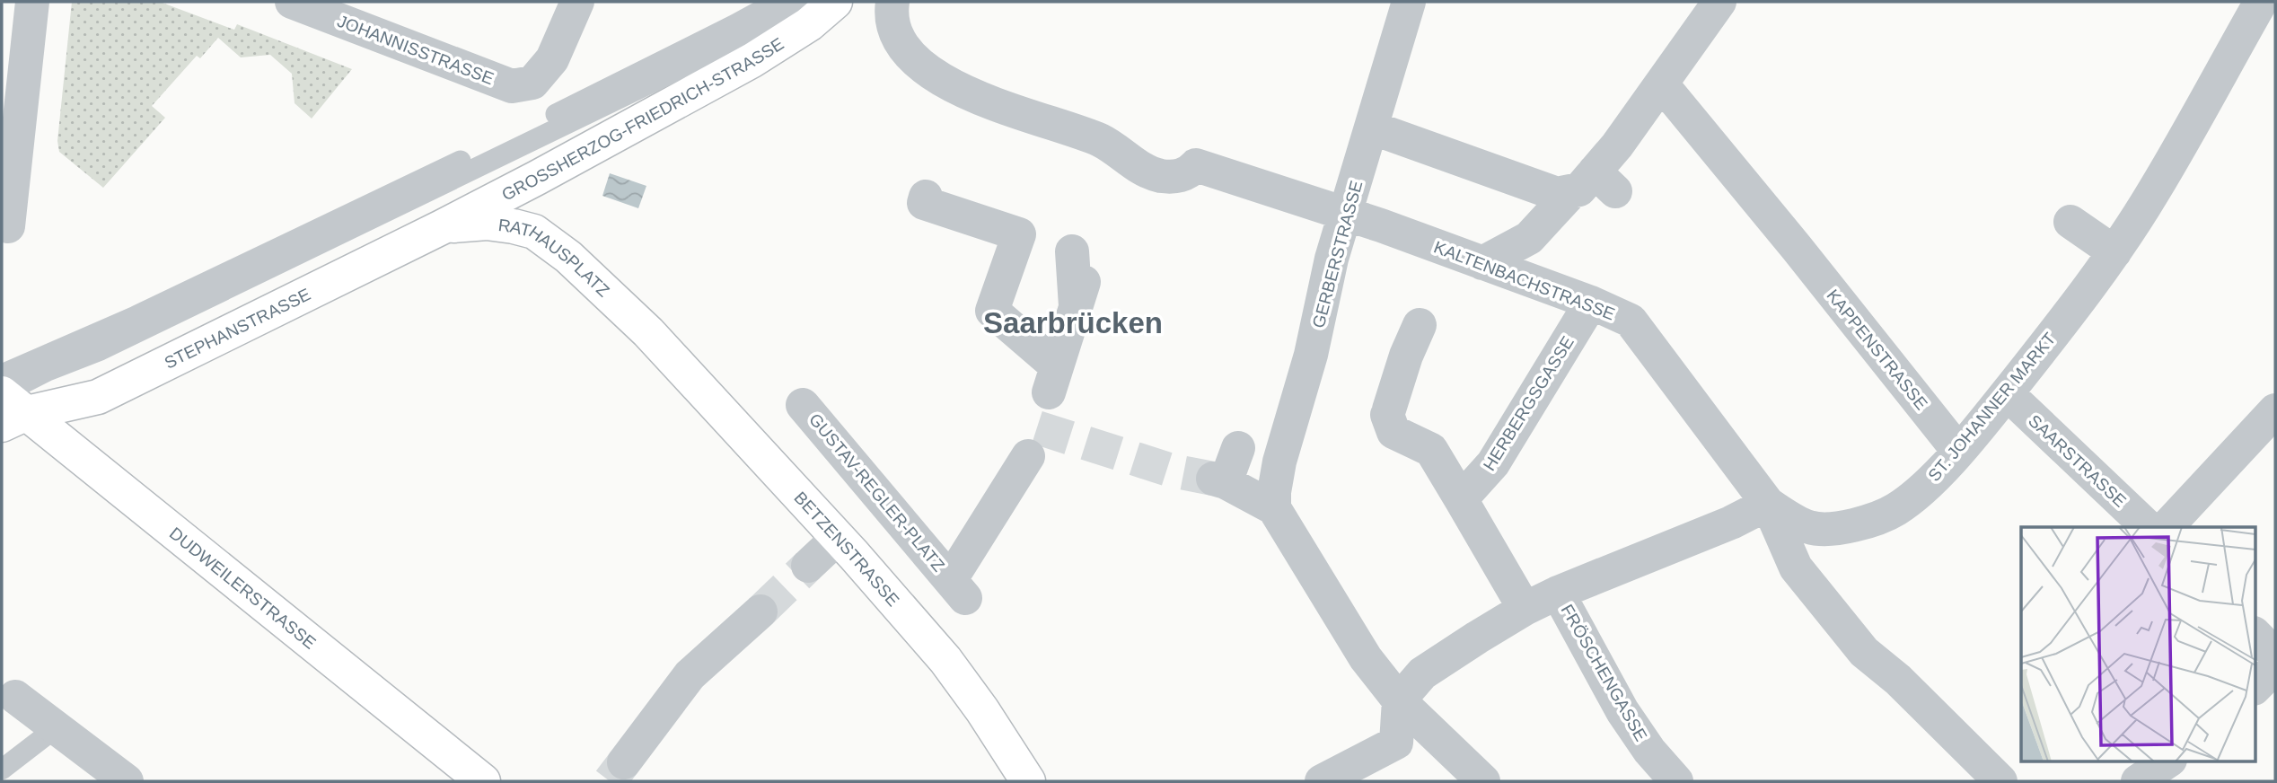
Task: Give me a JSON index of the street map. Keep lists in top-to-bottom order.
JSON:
{
  "streets": {
    "main road": [
      "GROSSHERZOG-FRIEDRICH-STRASSE",
      "RATHAUSPLATZ",
      "STEPHANSTRASSE",
      "BETZENSTRASSE",
      "DUDWEILERSTRASSE"
    ],
    "street": [
      "JOHANNISSTRASSE",
      "GERBERSTRASSE",
      "KALTENBACHSTRASSE",
      "KAPPENSTRASSE",
      "HERBERGSGASSE",
      "ST. JOHANNER MARKT",
      "SAARSTRASSE",
      "GUSTAV-REGLER-PLATZ",
      "FRÖSCHENGASSE"
    ]
  },
  "crossings": [
    ["GROSSHERZOG-FRIEDRICH-STRASSE", "RATHAUSPLATZ"],
    ["GROSSHERZOG-FRIEDRICH-STRASSE", "STEPHANSTRASSE"],
    ["GERBERSTRASSE", "KALTENBACHSTRASSE"],
    ["RATHAUSPLATZ", "STEPHANSTRASSE"],
    ["RATHAUSPLATZ", "BETZENSTRASSE"],
    ["KALTENBACHSTRASSE", "HERBERGSGASSE"],
    ["KALTENBACHSTRASSE", "ST. JOHANNER MARKT"],
    ["STEPHANSTRASSE", "DUDWEILERSTRASSE"],
    ["KAPPENSTRASSE", "ST. JOHANNER MARKT"],
    ["ST. JOHANNER MARKT", "SAARSTRASSE"]
  ],
  "districts": ["Saarbrücken"]
}
